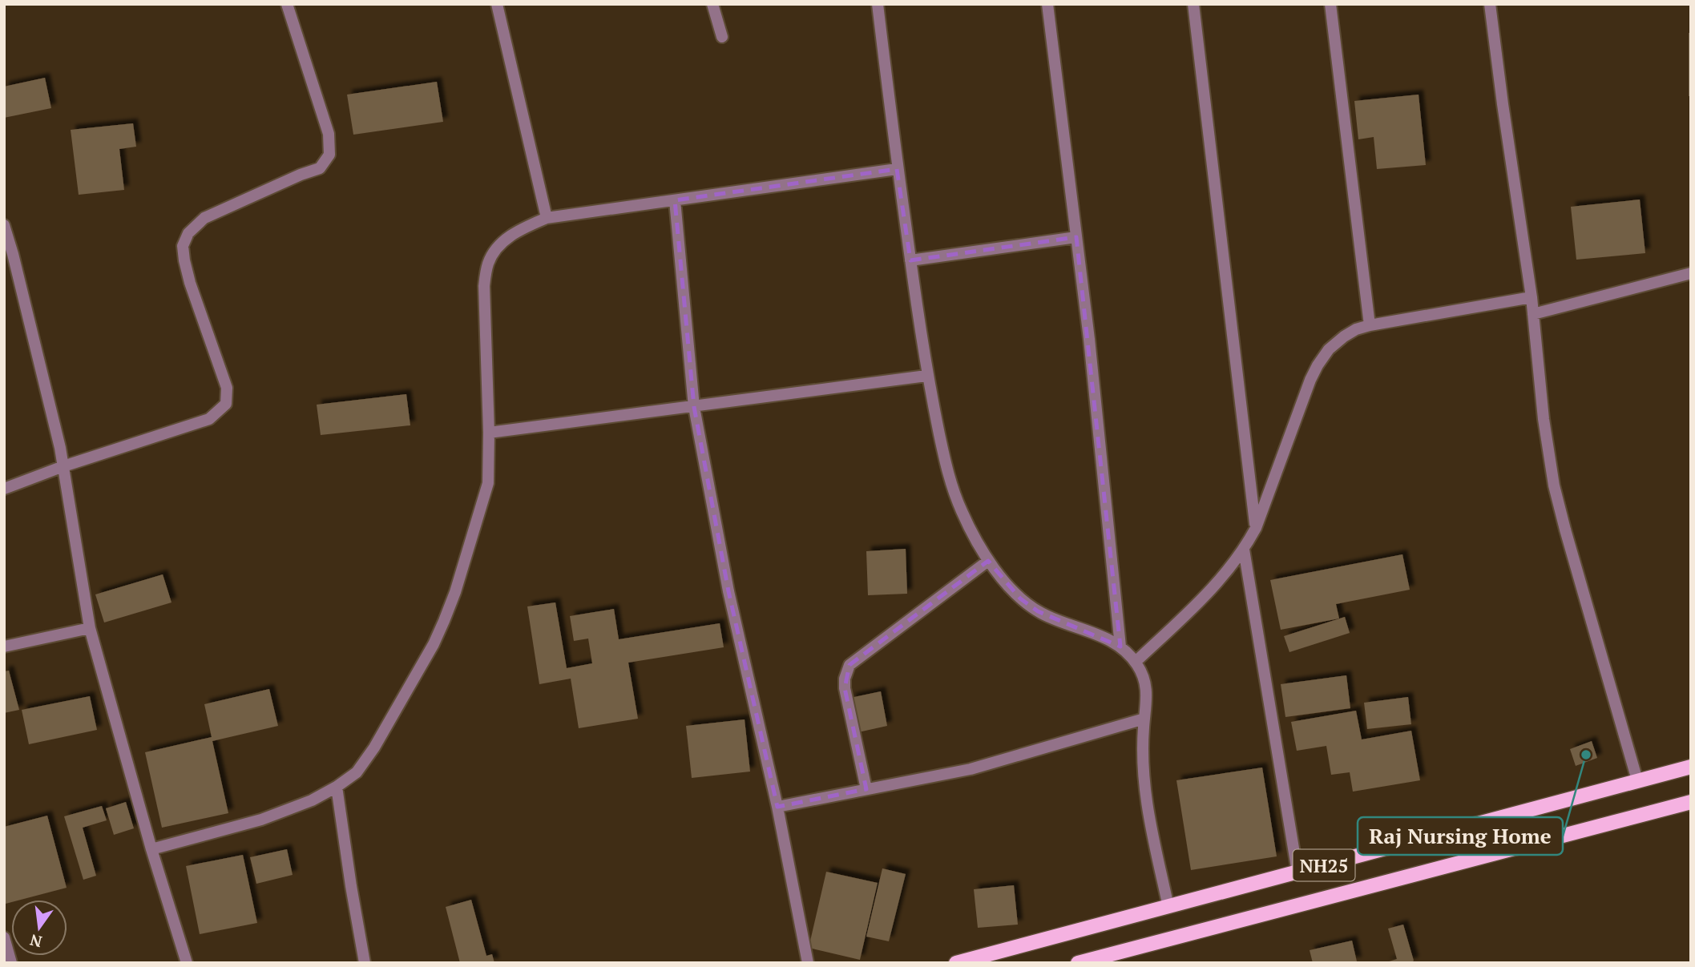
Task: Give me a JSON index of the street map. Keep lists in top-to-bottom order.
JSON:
{
  "streets": {
    "main road": ["NH25"]
  },
  "places": ["Raj Nursing Home"],
  "north": "bottom"
}
